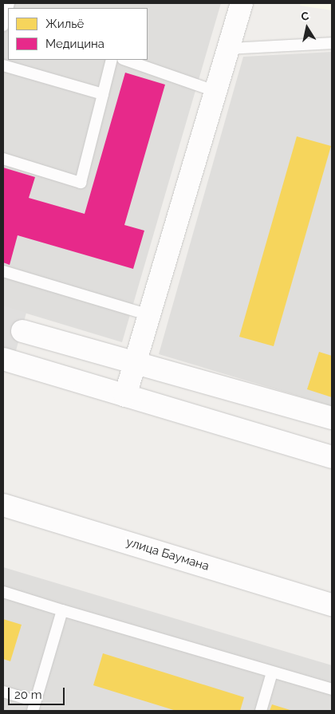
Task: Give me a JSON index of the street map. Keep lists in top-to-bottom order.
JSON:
{
  "streets": {
    "street": ["улица Баумана"]
  },
  "legend": ["Жильё", "Медицина"],
  "scale_bar": "20 m",
  "north": "top"
}
